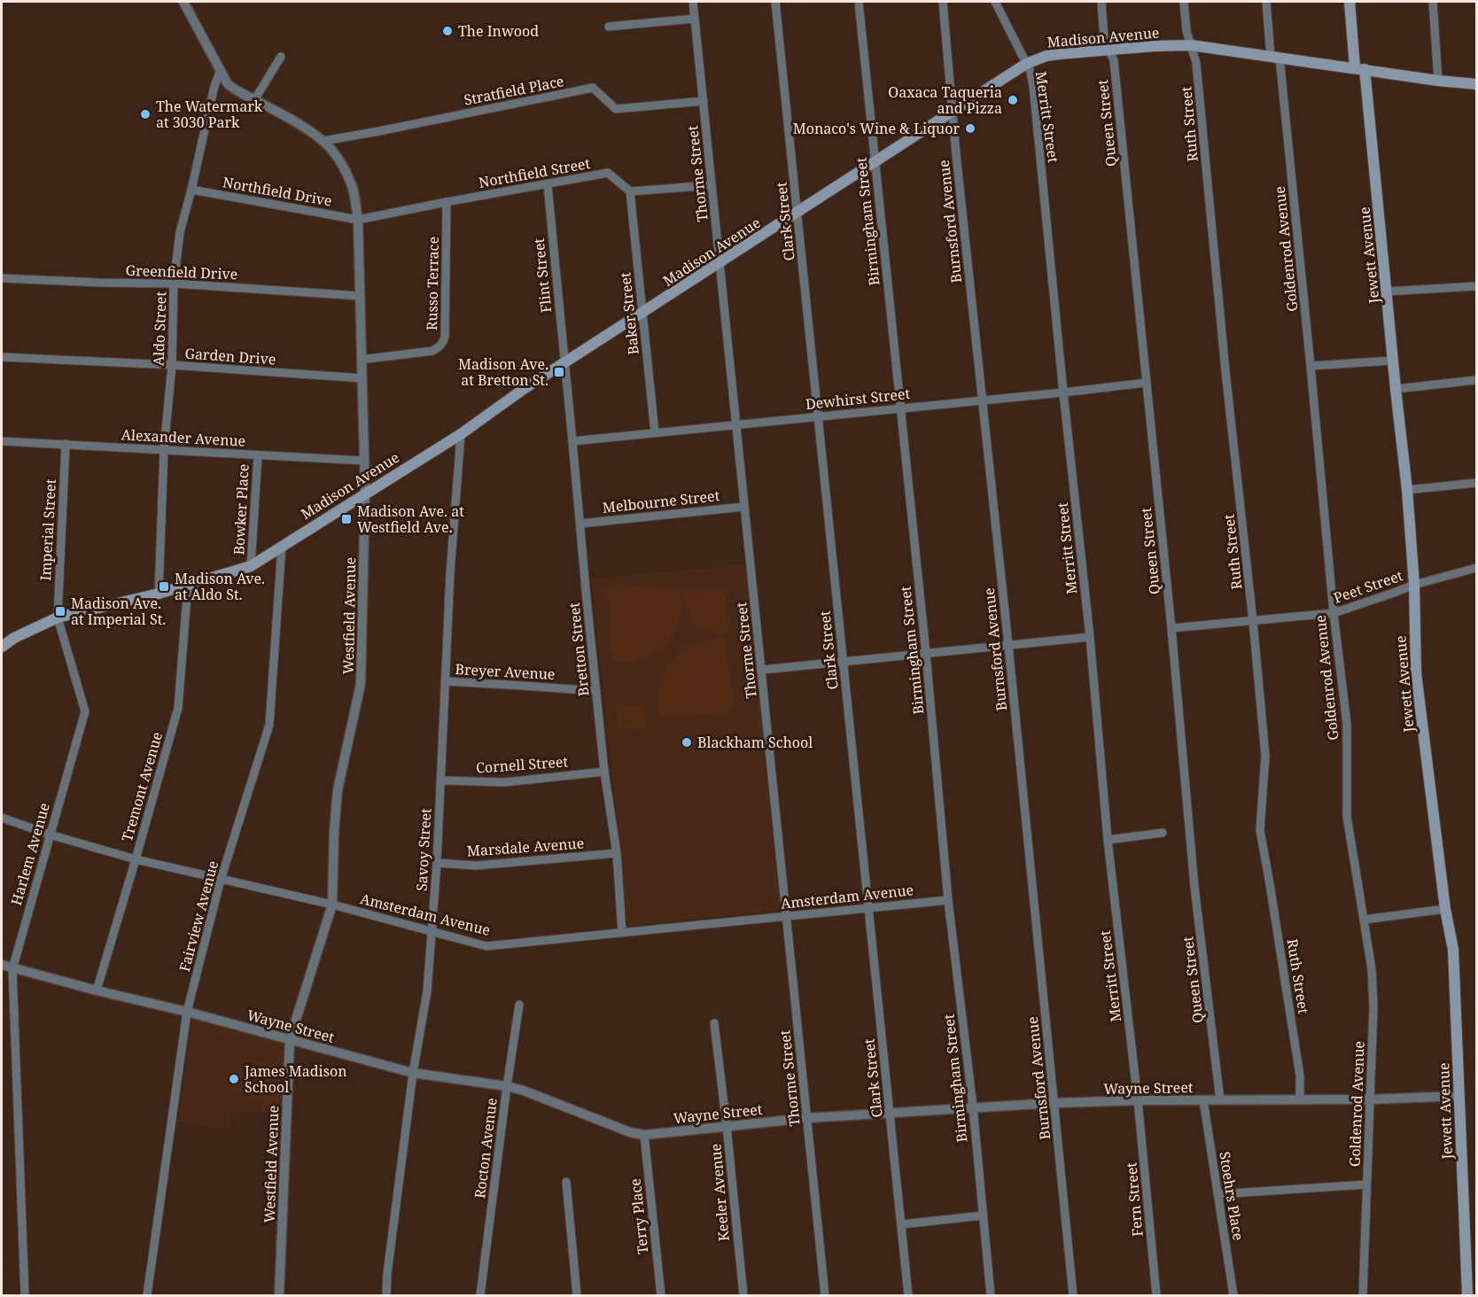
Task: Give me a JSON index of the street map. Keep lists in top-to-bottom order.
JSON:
{
  "streets": {
    "main road": ["Madison Avenue", "Jewett Avenue"],
    "street": [
      "Stratfield Place",
      "Merritt Street",
      "Queen Street",
      "Ruth Street",
      "Northfield Street",
      "Thorme Street",
      "Northfield Drive",
      "Clark Street",
      "Birmingham Street",
      "Burnsford Avenue",
      "Goldenrod Avenue",
      "Greenfield Drive",
      "Flint Street",
      "Russo Terrace",
      "Baker Street",
      "Aldo Street",
      "Garden Drive",
      "Dewhirst Street",
      "Alexander Avenue",
      "Melbourne Street",
      "Bowker Place",
      "Imperial Street",
      "Peet Street",
      "Westfield Avenue",
      "Bretton Street",
      "Breyer Avenue",
      "Cornell Street",
      "Tremont Avenue",
      "Marsdale Avenue",
      "Savoy Street",
      "Harlem Avenue",
      "Amsterdam Avenue",
      "Fairview Avenue",
      "Wayne Street",
      "Rocton Avenue",
      "Keeler Avenue",
      "Stoehrs Place",
      "Fern Street",
      "Terry Place"
    ]
  },
  "crossings": [
    ["Madison Avenue", "Merritt Street"],
    ["Madison Avenue", "Queen Street"],
    ["Madison Avenue", "Ruth Street"],
    ["Madison Avenue", "Thorme Street"],
    ["Madison Avenue", "Clark Street"],
    ["Madison Avenue", "Birmingham Street"],
    ["Madison Avenue", "Burnsford Avenue"],
    ["Madison Avenue", "Goldenrod Avenue"],
    ["Madison Avenue", "Jewett Avenue"],
    ["Madison Avenue", "Flint Street"],
    ["Madison Avenue", "Baker Street"],
    ["Madison Avenue", "Aldo Street"],
    ["Madison Avenue", "Bowker Place"],
    ["Madison Avenue", "Imperial Street"],
    ["Madison Avenue", "Westfield Avenue"],
    ["Madison Avenue", "Bretton Street"],
    ["Madison Avenue", "Tremont Avenue"],
    ["Madison Avenue", "Savoy Street"],
    ["Madison Avenue", "Harlem Avenue"],
    ["Madison Avenue", "Fairview Avenue"],
    ["Stratfield Place", "Thorme Street"],
    ["Stratfield Place", "Westfield Avenue"],
    ["Merritt Street", "Dewhirst Street"],
    ["Merritt Street", "Wayne Street"],
    ["Merritt Street", "Fern Street"],
    ["Queen Street", "Dewhirst Street"],
    ["Queen Street", "Peet Street"],
    ["Queen Street", "Wayne Street"],
    ["Ruth Street", "Peet Street"],
    ["Ruth Street", "Wayne Street"],
    ["Northfield Street", "Northfield Drive"],
    ["Northfield Street", "Flint Street"],
    ["Northfield Street", "Russo Terrace"],
    ["Northfield Street", "Baker Street"],
    ["Northfield Street", "Westfield Avenue"],
    ["Thorme Street", "Dewhirst Street"],
    ["Thorme Street", "Melbourne Street"],
    ["Thorme Street", "Amsterdam Avenue"],
    ["Thorme Street", "Wayne Street"],
    ["Northfield Drive", "Aldo Street"],
    ["Northfield Drive", "Westfield Avenue"],
    ["Clark Street", "Dewhirst Street"],
    ["Clark Street", "Amsterdam Avenue"],
    ["Clark Street", "Wayne Street"],
    ["Birmingham Street", "Dewhirst Street"],
    ["Birmingham Street", "Amsterdam Avenue"],
    ["Birmingham Street", "Wayne Street"],
    ["Burnsford Avenue", "Dewhirst Street"],
    ["Burnsford Avenue", "Wayne Street"],
    ["Goldenrod Avenue", "Peet Street"],
    ["Goldenrod Avenue", "Wayne Street"],
    ["Jewett Avenue", "Peet Street"],
    ["Jewett Avenue", "Wayne Street"],
    ["Greenfield Drive", "Aldo Street"],
    ["Greenfield Drive", "Westfield Avenue"],
    ["Flint Street", "Bretton Street"],
    ["Russo Terrace", "Westfield Avenue"],
    ["Baker Street", "Dewhirst Street"],
    ["Aldo Street", "Garden Drive"],
    ["Aldo Street", "Alexander Avenue"],
    ["Aldo Street", "Westfield Avenue"],
    ["Garden Drive", "Westfield Avenue"],
    ["Dewhirst Street", "Bretton Street"],
    ["Alexander Avenue", "Bowker Place"],
    ["Alexander Avenue", "Imperial Street"],
    ["Alexander Avenue", "Westfield Avenue"],
    ["Melbourne Street", "Bretton Street"],
    ["Imperial Street", "Harlem Avenue"],
    ["Westfield Avenue", "Amsterdam Avenue"],
    ["Westfield Avenue", "Wayne Street"],
    ["Bretton Street", "Breyer Avenue"],
    ["Bretton Street", "Cornell Street"],
    ["Bretton Street", "Marsdale Avenue"],
    ["Bretton Street", "Amsterdam Avenue"],
    ["Breyer Avenue", "Savoy Street"],
    ["Cornell Street", "Savoy Street"],
    ["Tremont Avenue", "Amsterdam Avenue"],
    ["Tremont Avenue", "Wayne Street"],
    ["Marsdale Avenue", "Savoy Street"],
    ["Savoy Street", "Amsterdam Avenue"],
    ["Savoy Street", "Wayne Street"],
    ["Harlem Avenue", "Amsterdam Avenue"],
    ["Harlem Avenue", "Wayne Street"],
    ["Amsterdam Avenue", "Fairview Avenue"],
    ["Fairview Avenue", "Wayne Street"],
    ["Wayne Street", "Rocton Avenue"],
    ["Wayne Street", "Keeler Avenue"],
    ["Wayne Street", "Stoehrs Place"],
    ["Wayne Street", "Fern Street"],
    ["Wayne Street", "Terry Place"]
  ],
  "places": {
    "other": [
      "The Inwood",
      "Oaxaca Taqueria and Pizza",
      "The Watermark at 3030 Park",
      "Monaco's Wine & Liquor",
      "Blackham School",
      "James Madison School"
    ],
    "transit": [
      "Madison Ave. at Bretton St.",
      "Madison Ave. at Westfield Ave.",
      "Madison Ave. at Aldo St.",
      "Madison Ave. at Imperial St."
    ]
  }
}
